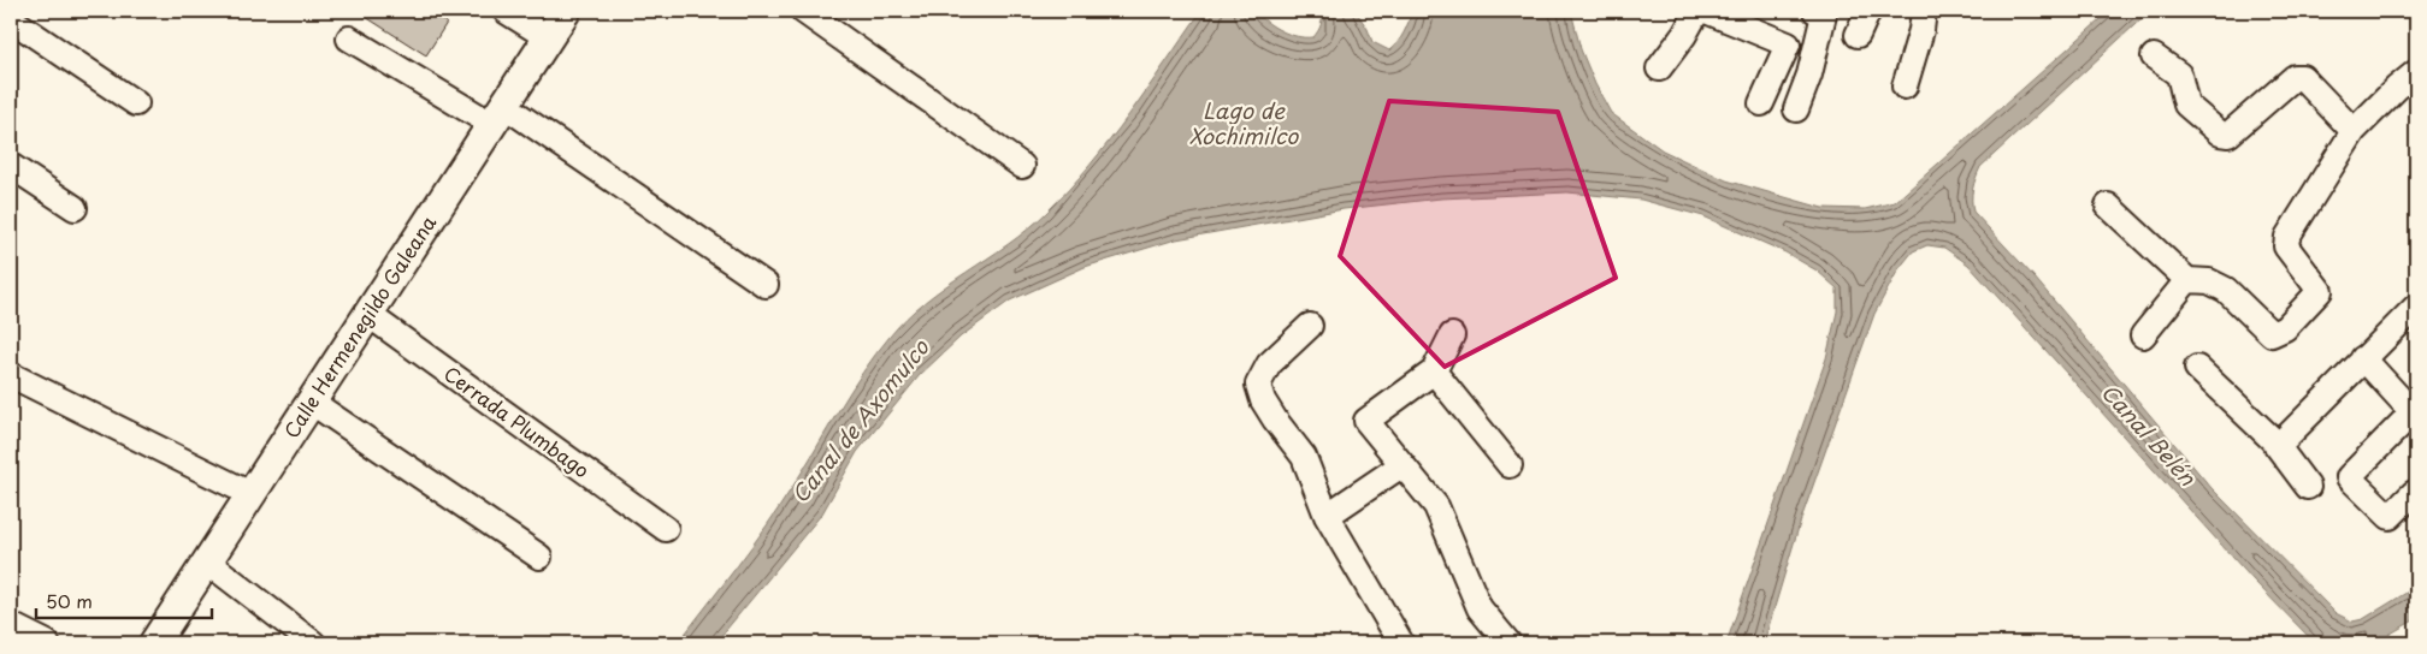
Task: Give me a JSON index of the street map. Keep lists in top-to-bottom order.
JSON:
{
  "streets": {
    "street": ["Calle Hermenegildo Galeana", "Cerrada Plumbago"]
  },
  "crossings": [
    ["Calle Hermenegildo Galeana", "Cerrada Plumbago"]
  ],
  "water": ["Lago de Xochimilco", "Canal de Axomulco", "Canal Belén"],
  "scale_bar": "50 m"
}
